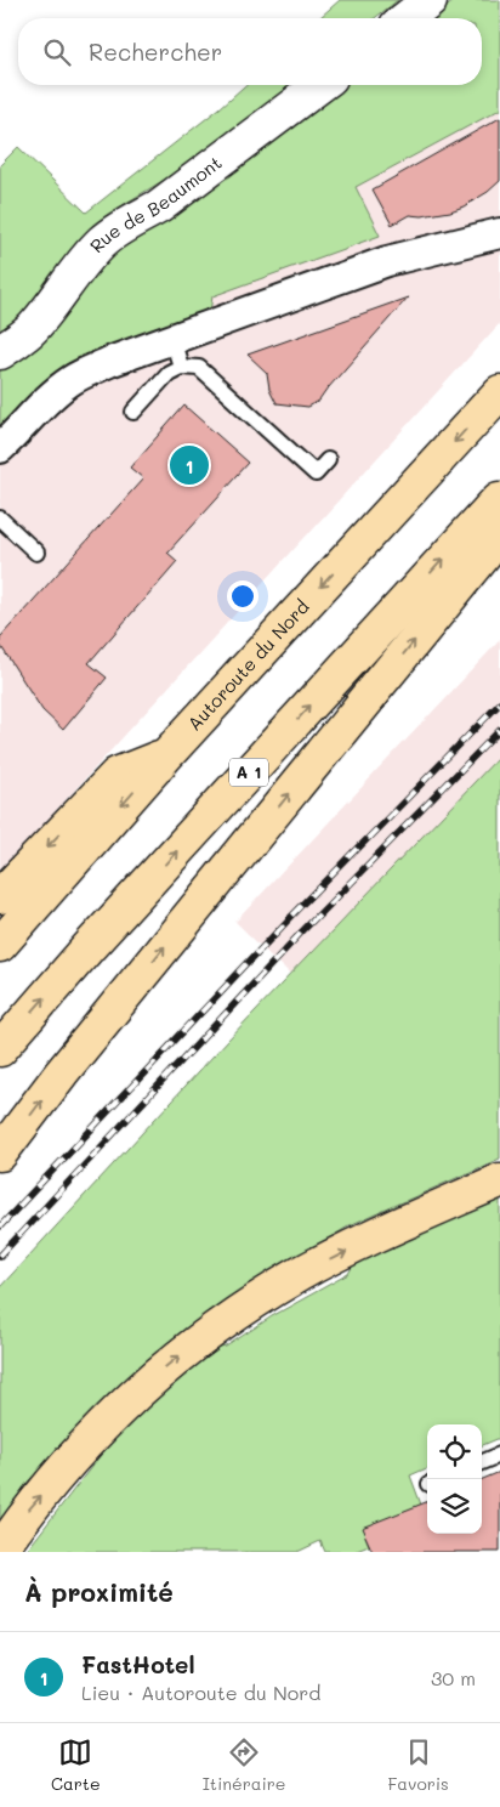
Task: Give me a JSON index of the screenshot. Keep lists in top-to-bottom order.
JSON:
{
  "streets": {
    "highway": ["Autoroute du Nord", "A 1"],
    "street": ["Rue de Beaumont"]
  },
  "page": {
    "search": "Rechercher",
    "pins": "1",
    "heading": "À proximité",
    "list": [
      {
        "mark": "1",
        "name": "FastHotel",
        "note": "Lieu · Autoroute du Nord",
        "value": "30 m"
      }
    ],
    "nav": ["Carte", "Itinéraire", "Favoris"]
  }
}
